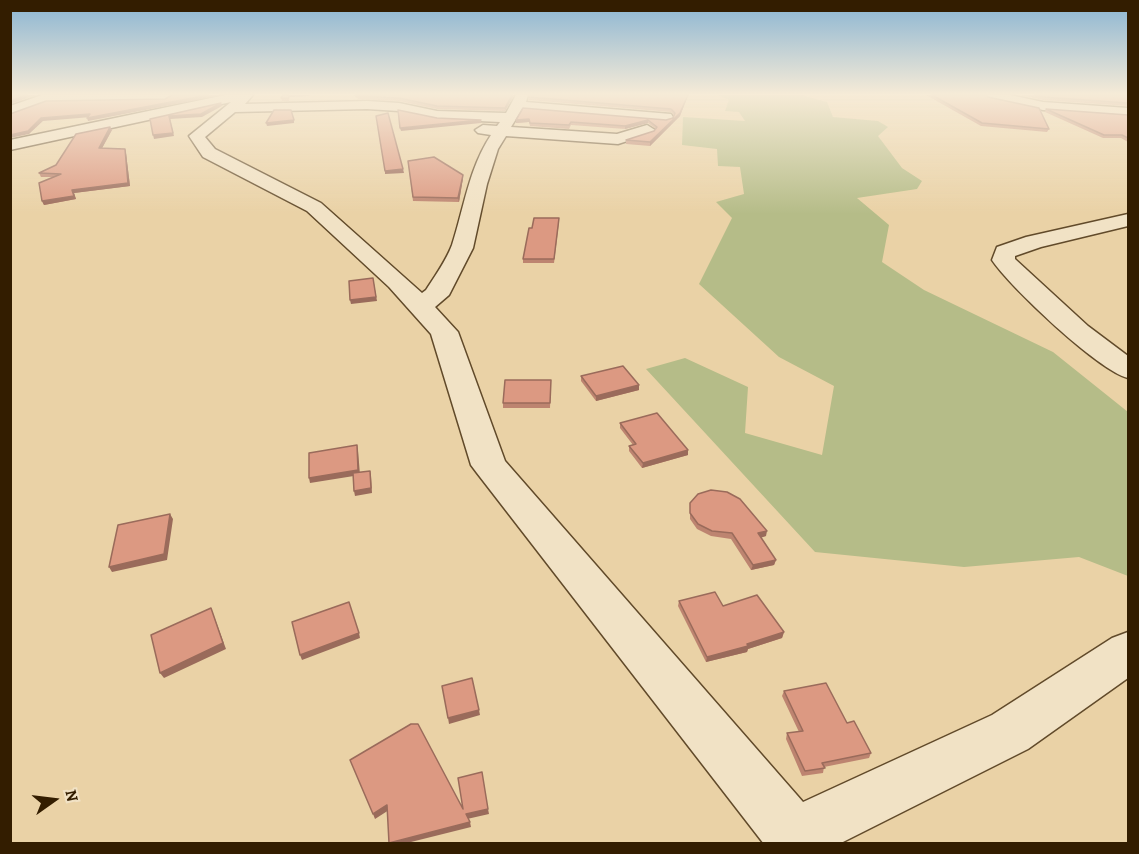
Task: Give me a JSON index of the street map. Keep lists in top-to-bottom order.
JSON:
{
  "north": "right"
}
